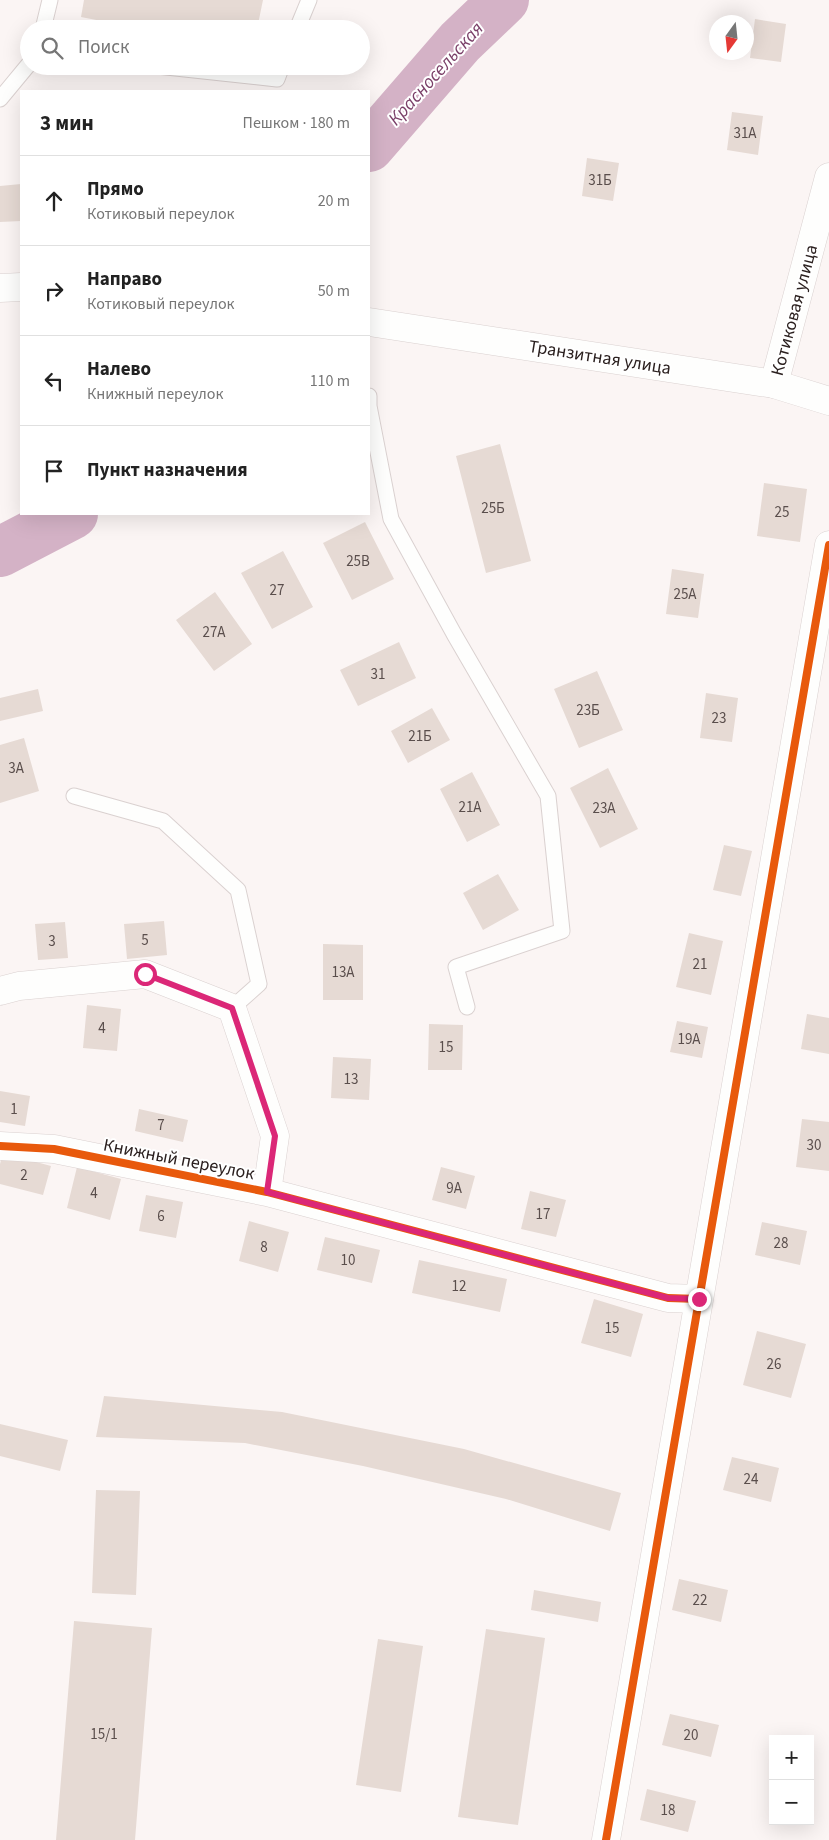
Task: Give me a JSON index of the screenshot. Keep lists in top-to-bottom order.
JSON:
{
  "streets": {
    "street": ["Котиковая улица", "Транзитная улица", "Книжный переулок"]
  },
  "crossings": [
    ["Котиковая улица", "Транзитная улица"]
  ],
  "water": ["Красносельская"],
  "house_numbers": [
    "31А",
    "31Б",
    "25Б",
    "25",
    "25В",
    "27",
    "25А",
    "27А",
    "31",
    "23Б",
    "23",
    "21Б",
    "3А",
    "21А",
    "23А",
    "5",
    "3",
    "21",
    "13А",
    "4",
    "19А",
    "15",
    "13",
    "1",
    "7",
    "30",
    "2",
    "9А",
    "4",
    "17",
    "6",
    "28",
    "8",
    "10",
    "12",
    "15",
    "26",
    "24",
    "22",
    "15/1",
    "20",
    "18"
  ],
  "north": "bottom",
  "page": {
    "search": "Поиск",
    "heading": ["3 мин", "Пешком · 180 m"],
    "list": [
      ["Прямо", "Котиковый переулок", "20 m"],
      ["Направо", "Котиковый переулок", "50 m"],
      ["Налево", "Книжный переулок", "110 m"],
      "Пункт назначения"
    ],
    "map_buttons": ["+", "−"]
  }
}
